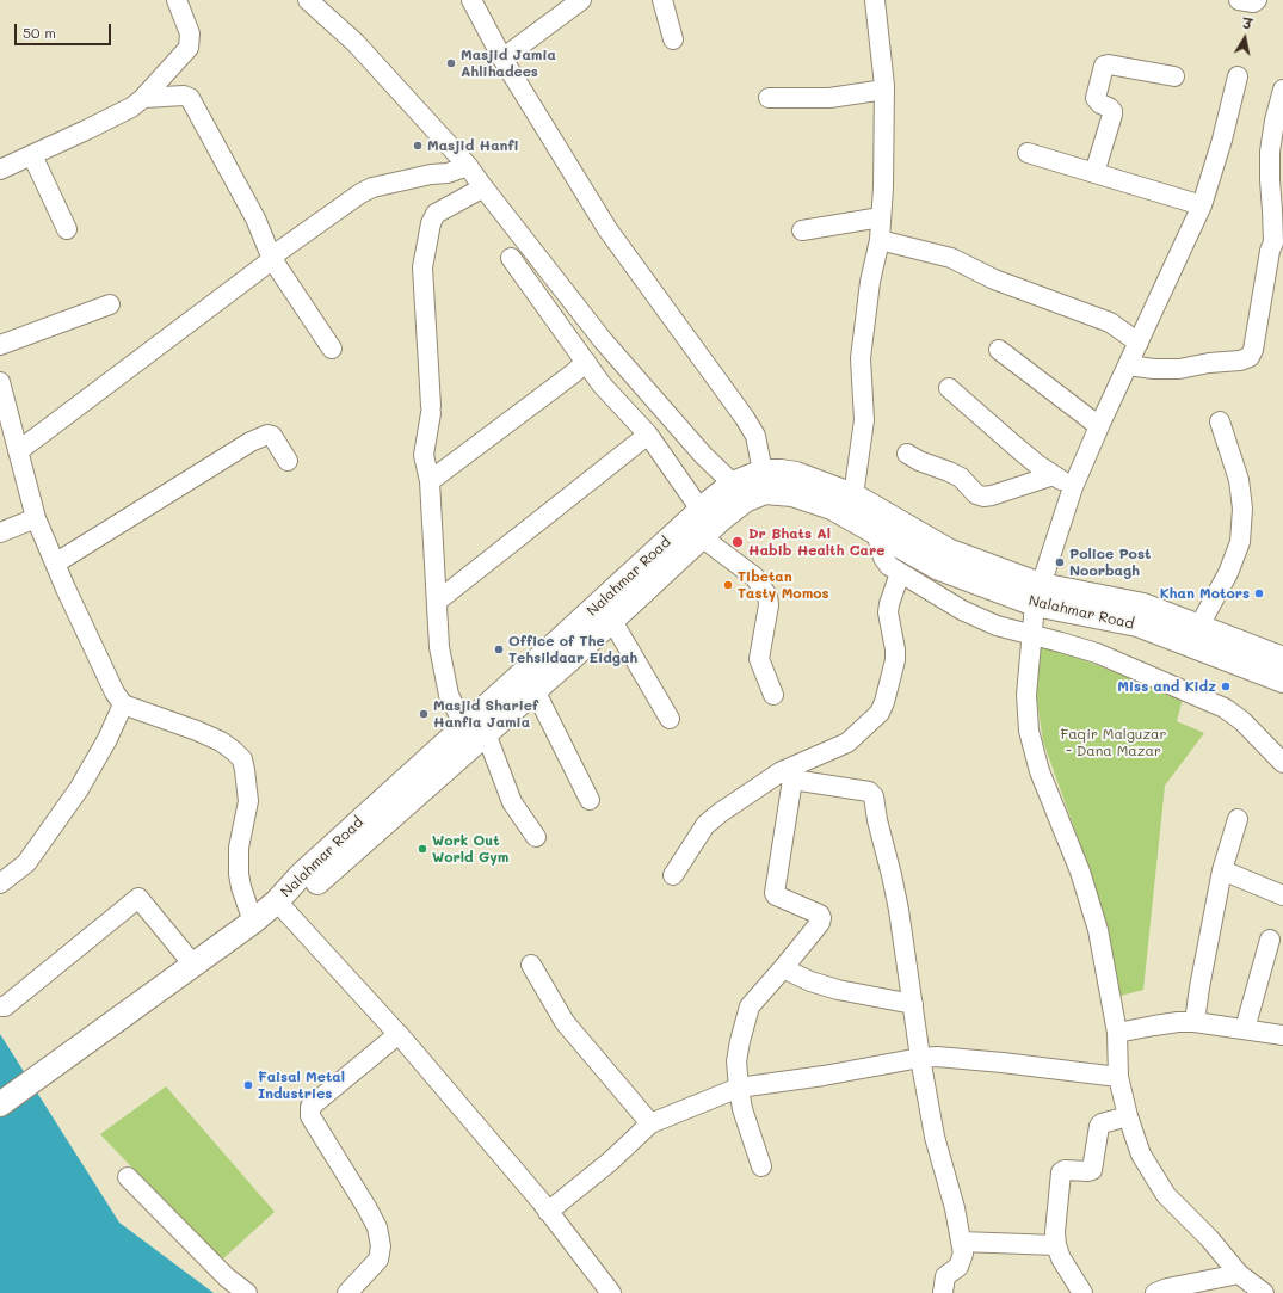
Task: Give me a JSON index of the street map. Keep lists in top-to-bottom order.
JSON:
{
  "streets": {
    "main road": ["Nalahmar Road"]
  },
  "parks": ["Faqir Malguzar - Dana Mazar"],
  "places": [
    "Masjid Jamia Ahlihadees",
    "Masjid Hanfi",
    "Dr Bhats Al Habib Health Care",
    "Police Post Noorbagh",
    "Tibetan Tasty Momos",
    "Khan Motors",
    "Office of The Tehsildaar Eidgah",
    "Miss and Kidz",
    "Masjid Sharief Hanfia Jamia",
    "Work Out World Gym",
    "Faisal Metal Industries"
  ],
  "scale_bar": "50 m",
  "north": "top"
}
